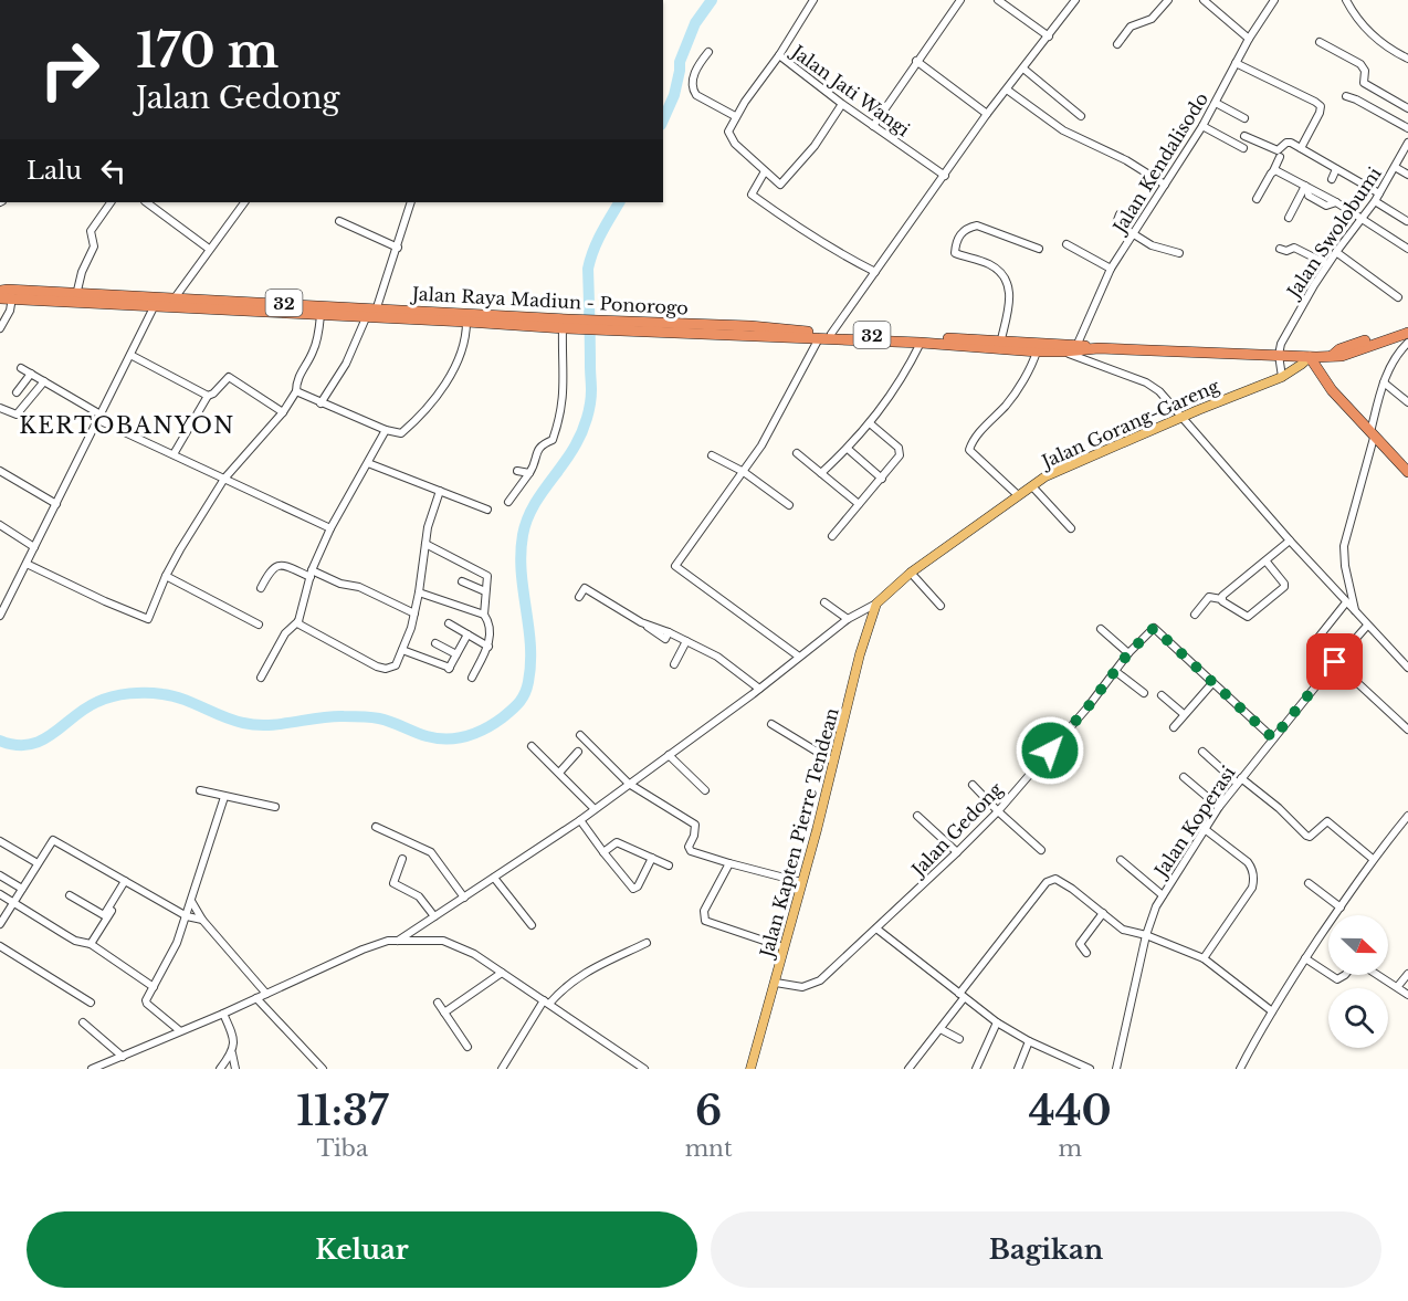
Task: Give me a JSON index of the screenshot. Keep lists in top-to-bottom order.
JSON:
{
  "streets": {
    "highway": ["Jalan Raya Madiun - Ponorogo", "32"],
    "main road": ["Jalan Gorang-Gareng", "Jalan Kapten Pierre Tendean"],
    "street": [
      "Jalan Jati Wangi",
      "Jalan Kendalisodo",
      "Jalan Swolobumi",
      "Jalan Koperasi",
      "Jalan Gedong"
    ]
  },
  "crossings": [
    ["Jalan Kendalisodo", "Jalan Raya Madiun - Ponorogo"],
    ["Jalan Swolobumi", "Jalan Raya Madiun - Ponorogo"],
    ["Jalan Raya Madiun - Ponorogo", "Jalan Gorang-Gareng"],
    ["Jalan Gorang-Gareng", "Jalan Kapten Pierre Tendean"],
    ["Jalan Koperasi", "Jalan Gedong"],
    ["Jalan Gedong", "Jalan Kapten Pierre Tendean"]
  ],
  "districts": ["KERTOBANYON"],
  "north": "right",
  "page": {
    "turn": ["170 m", "Jalan Gedong"],
    "then": "Lalu",
    "eta": [
      "11:37",
      "Tiba",
      "6",
      "mnt",
      "440",
      "m"
    ],
    "buttons": ["Keluar", "Bagikan"]
  }
}
